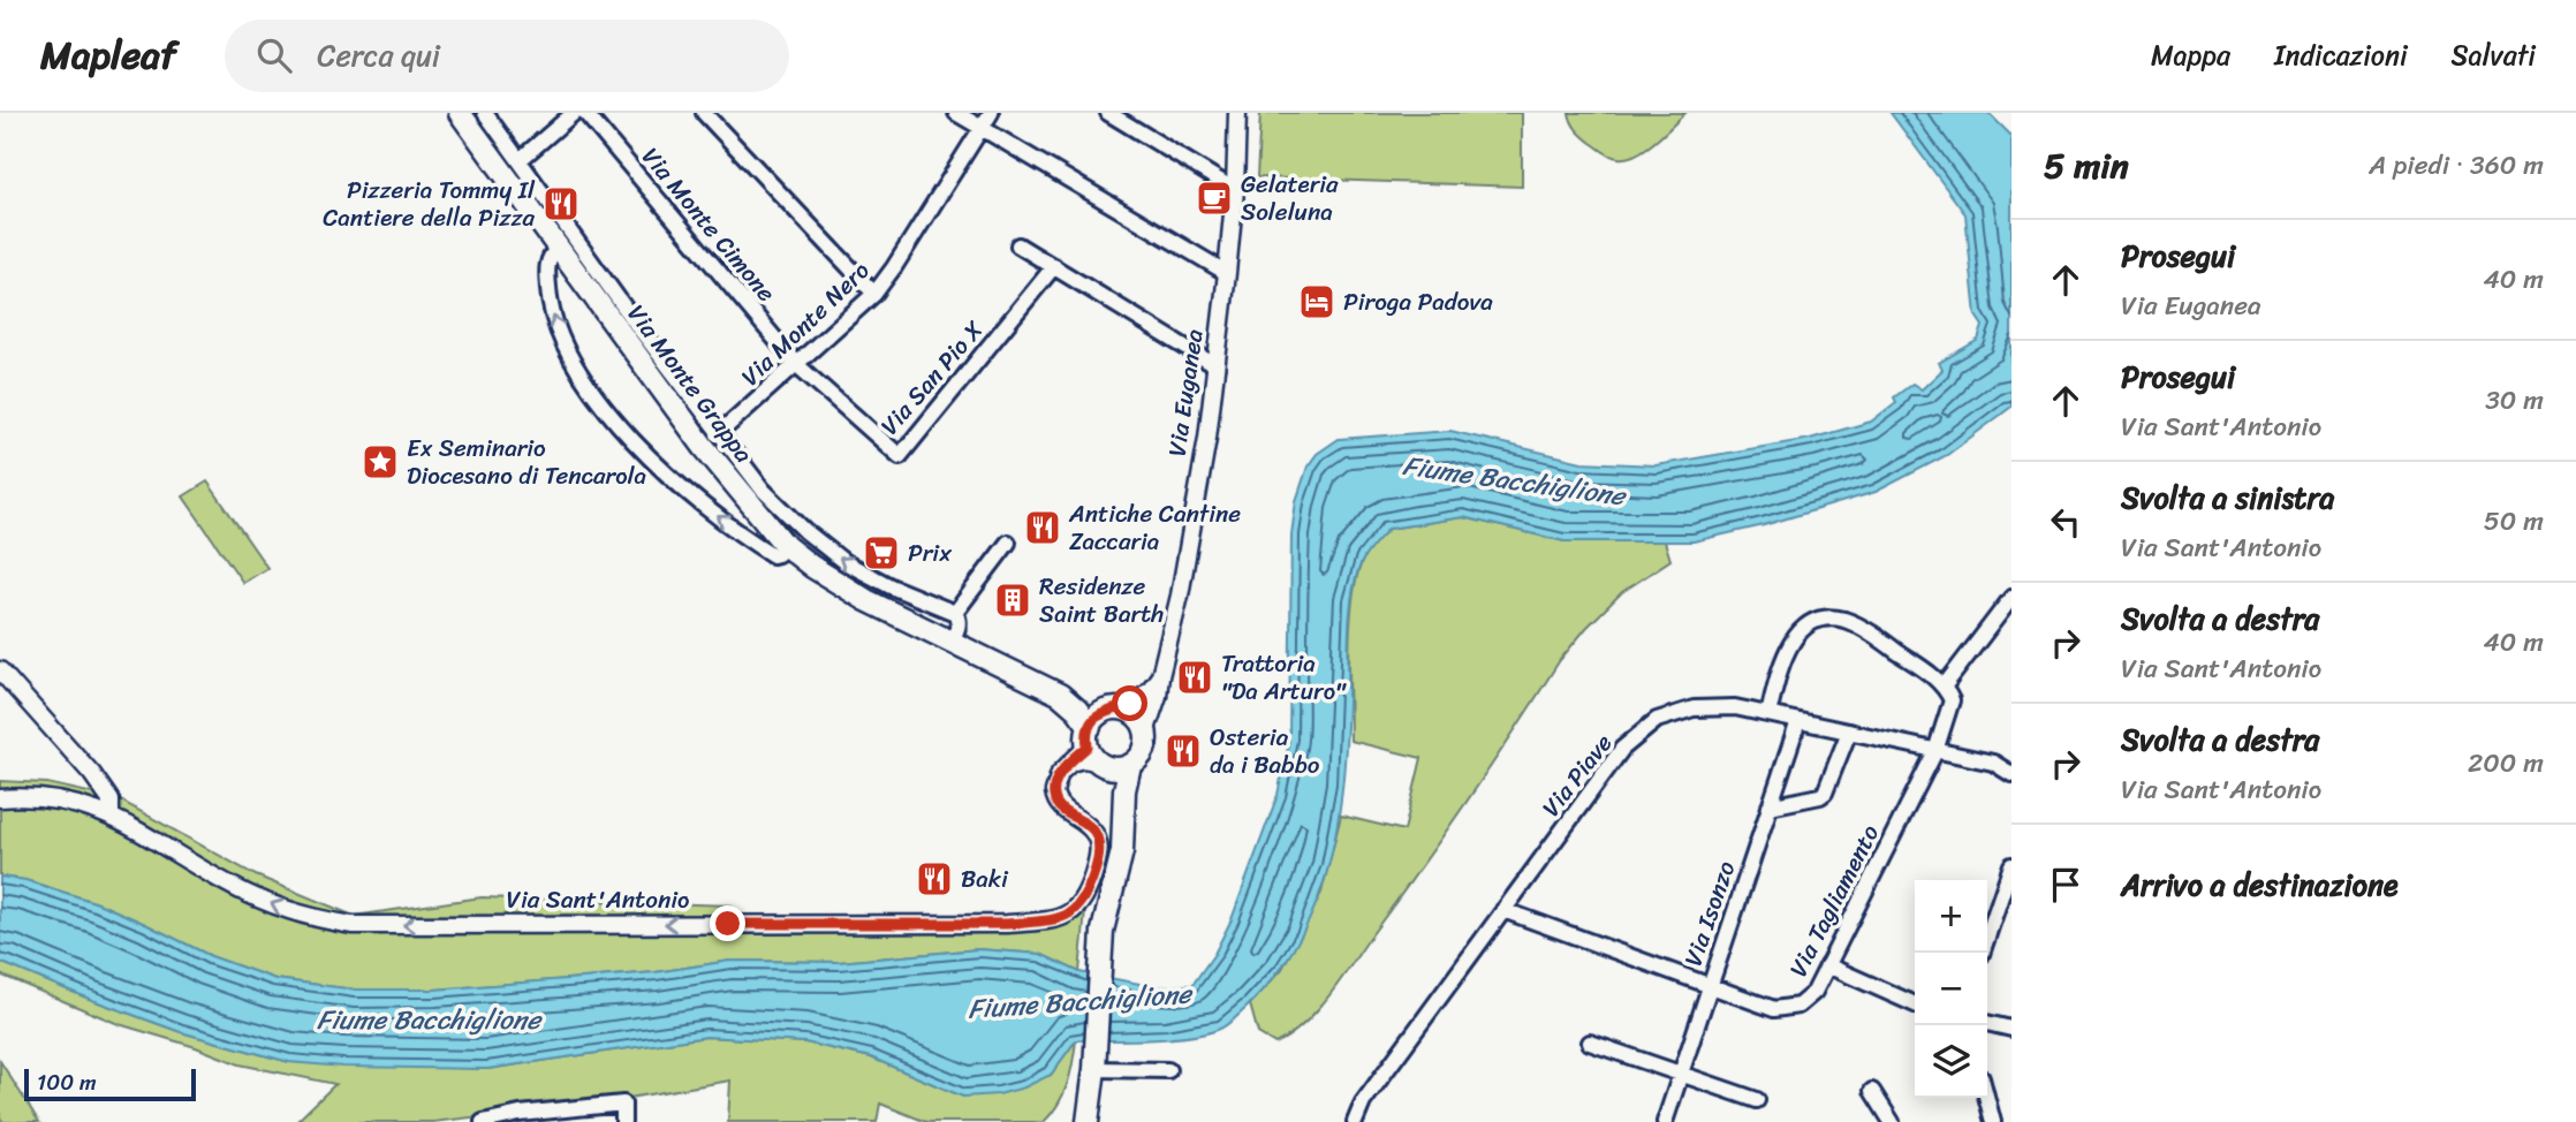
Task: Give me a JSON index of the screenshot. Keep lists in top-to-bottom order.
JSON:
{
  "streets": {
    "main road": ["Via Monte Grappa", "Via Euganea"],
    "street": [
      "Via Monte Cimone",
      "Via Monte Nero",
      "Via San Pio X",
      "Via Piave",
      "Via Sant'Antonio",
      "Via Tagliamento",
      "Via Isonzo"
    ]
  },
  "crossings": [
    ["Via Monte Cimone", "Via Monte Nero"],
    ["Via Monte Cimone", "Via San Pio X"],
    ["Via Monte Nero", "Via San Pio X"],
    ["Via Monte Nero", "Via Monte Grappa"],
    ["Via Monte Grappa", "Via Euganea"],
    ["Via Monte Grappa", "Via Sant'Antonio"],
    ["Via Euganea", "Via Sant'Antonio"],
    ["Via Piave", "Via Tagliamento"],
    ["Via Piave", "Via Isonzo"],
    ["Via Tagliamento", "Via Isonzo"]
  ],
  "one_way": ["Via Sant'Antonio"],
  "water": ["Fiume Bacchiglione"],
  "places": {
    "cafe": ["Gelateria Soleluna"],
    "restaurant": [
      "Pizzeria Tommy Il Cantiere della Pizza",
      "Antiche Cantine Zaccaria",
      "Trattoria \"Da Arturo\"",
      "Osteria da i Babbo",
      "Baki"
    ],
    "hotel": ["Piroga Padova"],
    "place": ["Ex Seminario Diocesano di Tencarola"],
    "supermarket": ["Prix"],
    "building": ["Residenze Saint Barth"]
  },
  "scale_bar": "100 m",
  "page": {
    "header": "Mapleaf",
    "search": "Cerca qui",
    "nav": ["Mappa", "Indicazioni", "Salvati"],
    "heading": ["5 min", "A piedi · 360 m"],
    "list": [
      ["Prosegui", "Via Euganea", "40 m"],
      ["Prosegui", "Via Sant'Antonio", "30 m"],
      ["Svolta a sinistra", "Via Sant'Antonio", "50 m"],
      ["Svolta a destra", "Via Sant'Antonio", "40 m"],
      ["Svolta a destra", "Via Sant'Antonio", "200 m"],
      "Arrivo a destinazione"
    ],
    "map_buttons": ["+", "−"],
    "scale": "100 m"
  }
}
